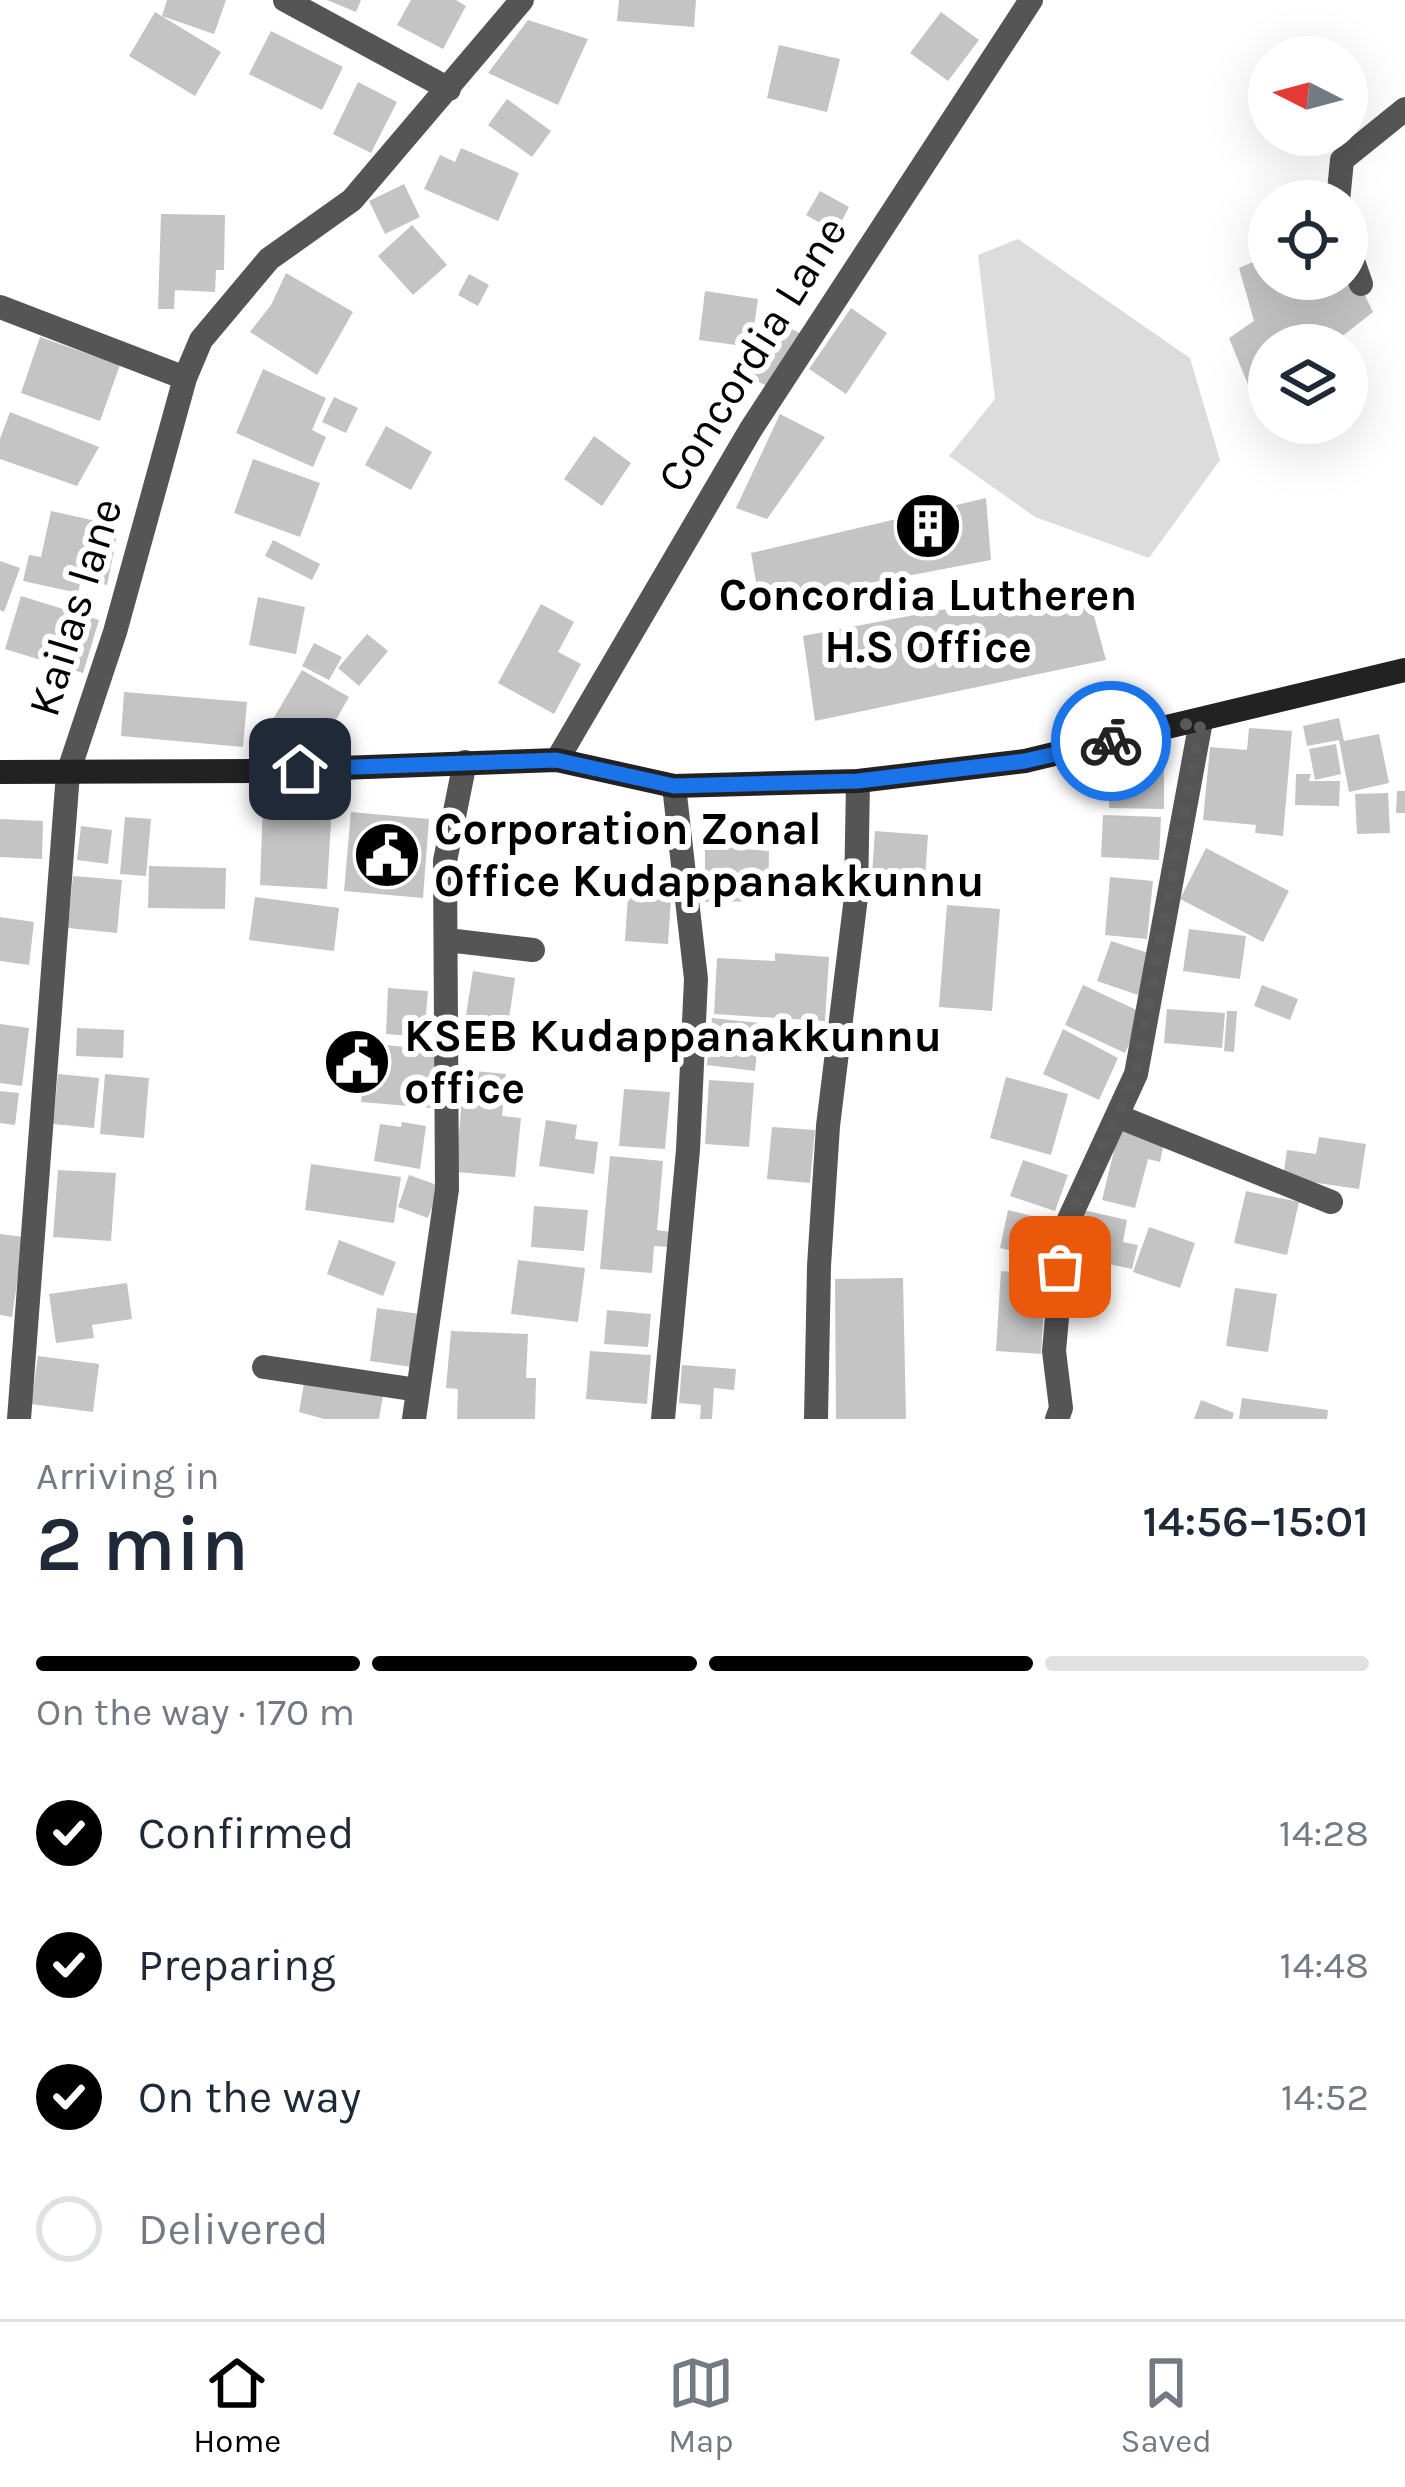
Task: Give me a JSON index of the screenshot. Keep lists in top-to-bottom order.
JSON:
{
  "streets": {
    "street": ["Concordia Lane", "Kailas lane"]
  },
  "places": {
    "building": ["Concordia Lutheren H.S Office"],
    "public building": ["Corporation Zonal Office Kudappanakkunnu", "KSEB Kudappanakkunnu office"]
  },
  "north": "left",
  "page": {
    "heading": ["2 min", "Arriving in", "14:56–15:01"],
    "bar": "On the way · 170 m",
    "list": [
      ["Confirmed", "14:28"],
      ["Preparing", "14:48"],
      ["On the way", "14:52"],
      "Delivered"
    ],
    "tabs": ["Home", "Map", "Saved"]
  }
}
